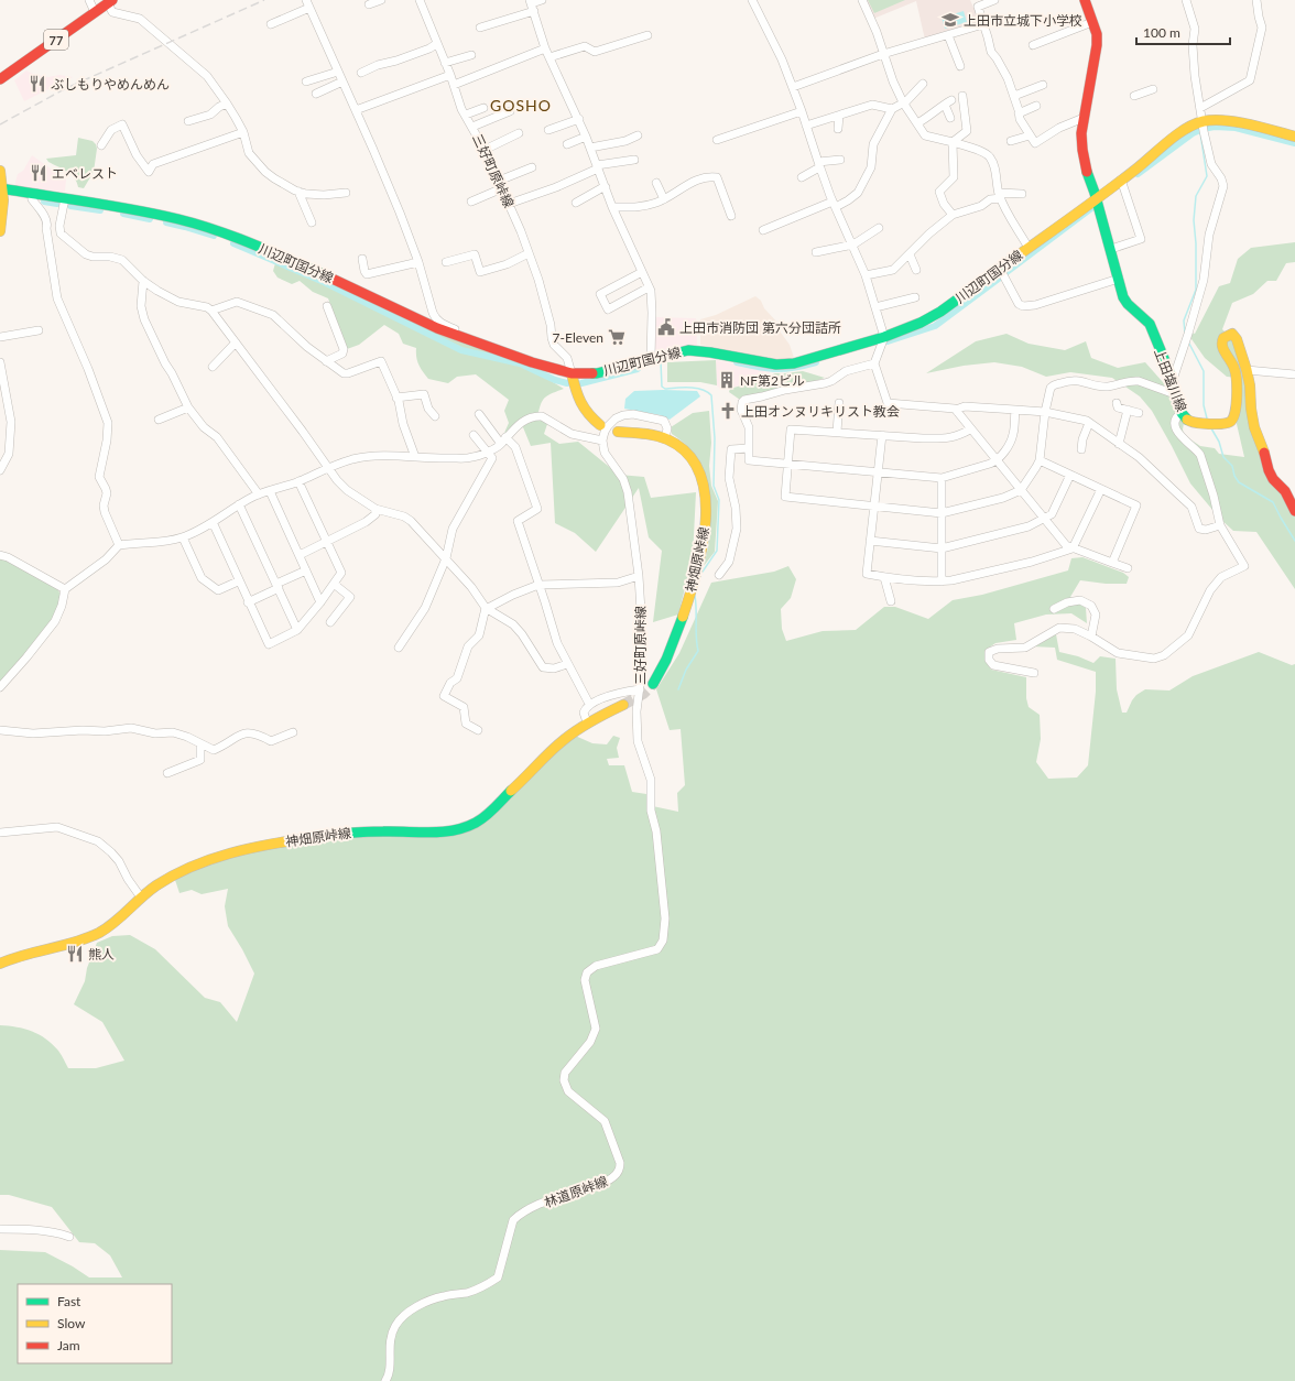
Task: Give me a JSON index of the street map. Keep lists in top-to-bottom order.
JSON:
{
  "streets": {
    "street": [
      "77",
      "三好町原峠線",
      "川辺町国分線",
      "上田塩川線",
      "神畑原峠線",
      "林道原峠線"
    ]
  },
  "crossings": [
    ["三好町原峠線", "川辺町国分線"],
    ["三好町原峠線", "林道原峠線"],
    ["川辺町国分線", "上田塩川線"]
  ],
  "districts": ["GOSHO"],
  "places": {
    "school or university": ["上田市立城下小学校"],
    "restaurant": ["ぶしもりやめんめん", "エベレスト", "熊人"],
    "public building": ["上田市消防団 第六分団詰所"],
    "supermarket": ["7-Eleven"],
    "building": ["NF第2ビル"],
    "church": ["上田オンヌリキリスト教会"]
  },
  "legend": ["Fast", "Slow", "Jam"],
  "scale_bar": "100 m"
}
